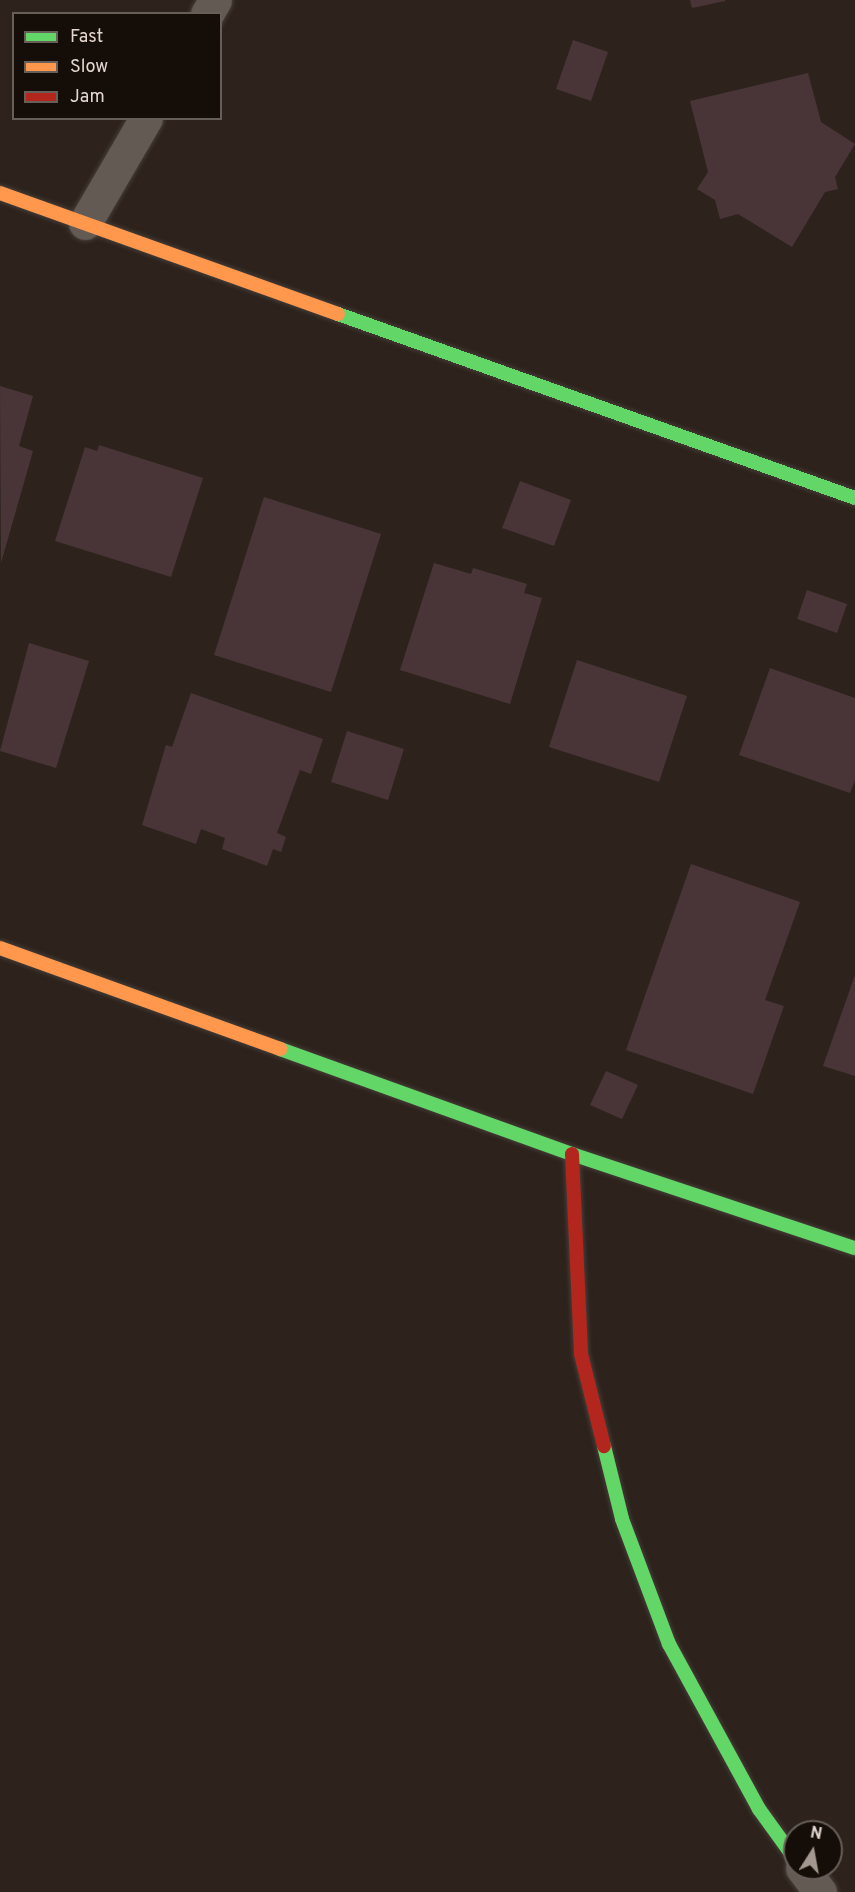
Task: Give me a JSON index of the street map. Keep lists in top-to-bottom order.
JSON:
{
  "legend": ["Fast", "Slow", "Jam"],
  "north": "top"
}
